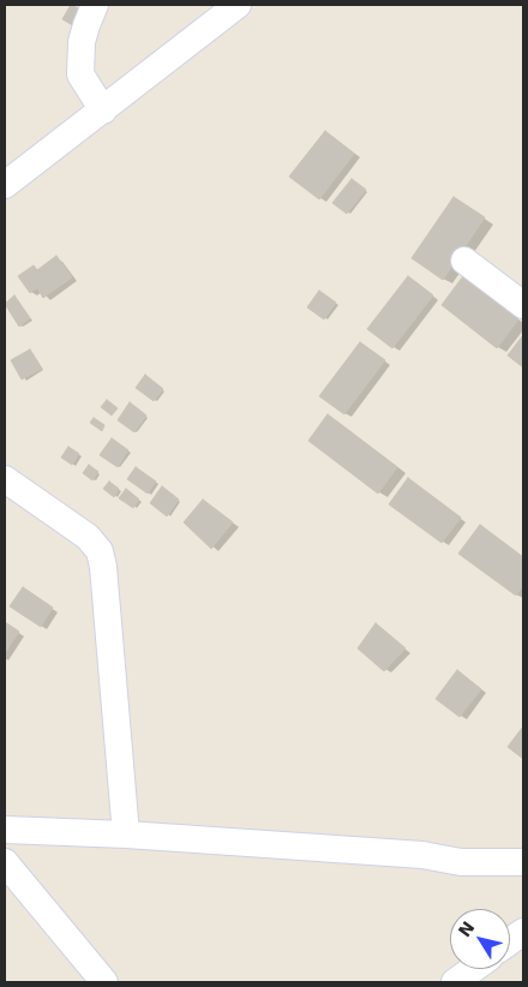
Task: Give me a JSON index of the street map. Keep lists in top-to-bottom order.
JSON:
{
  "north": "top left"
}
